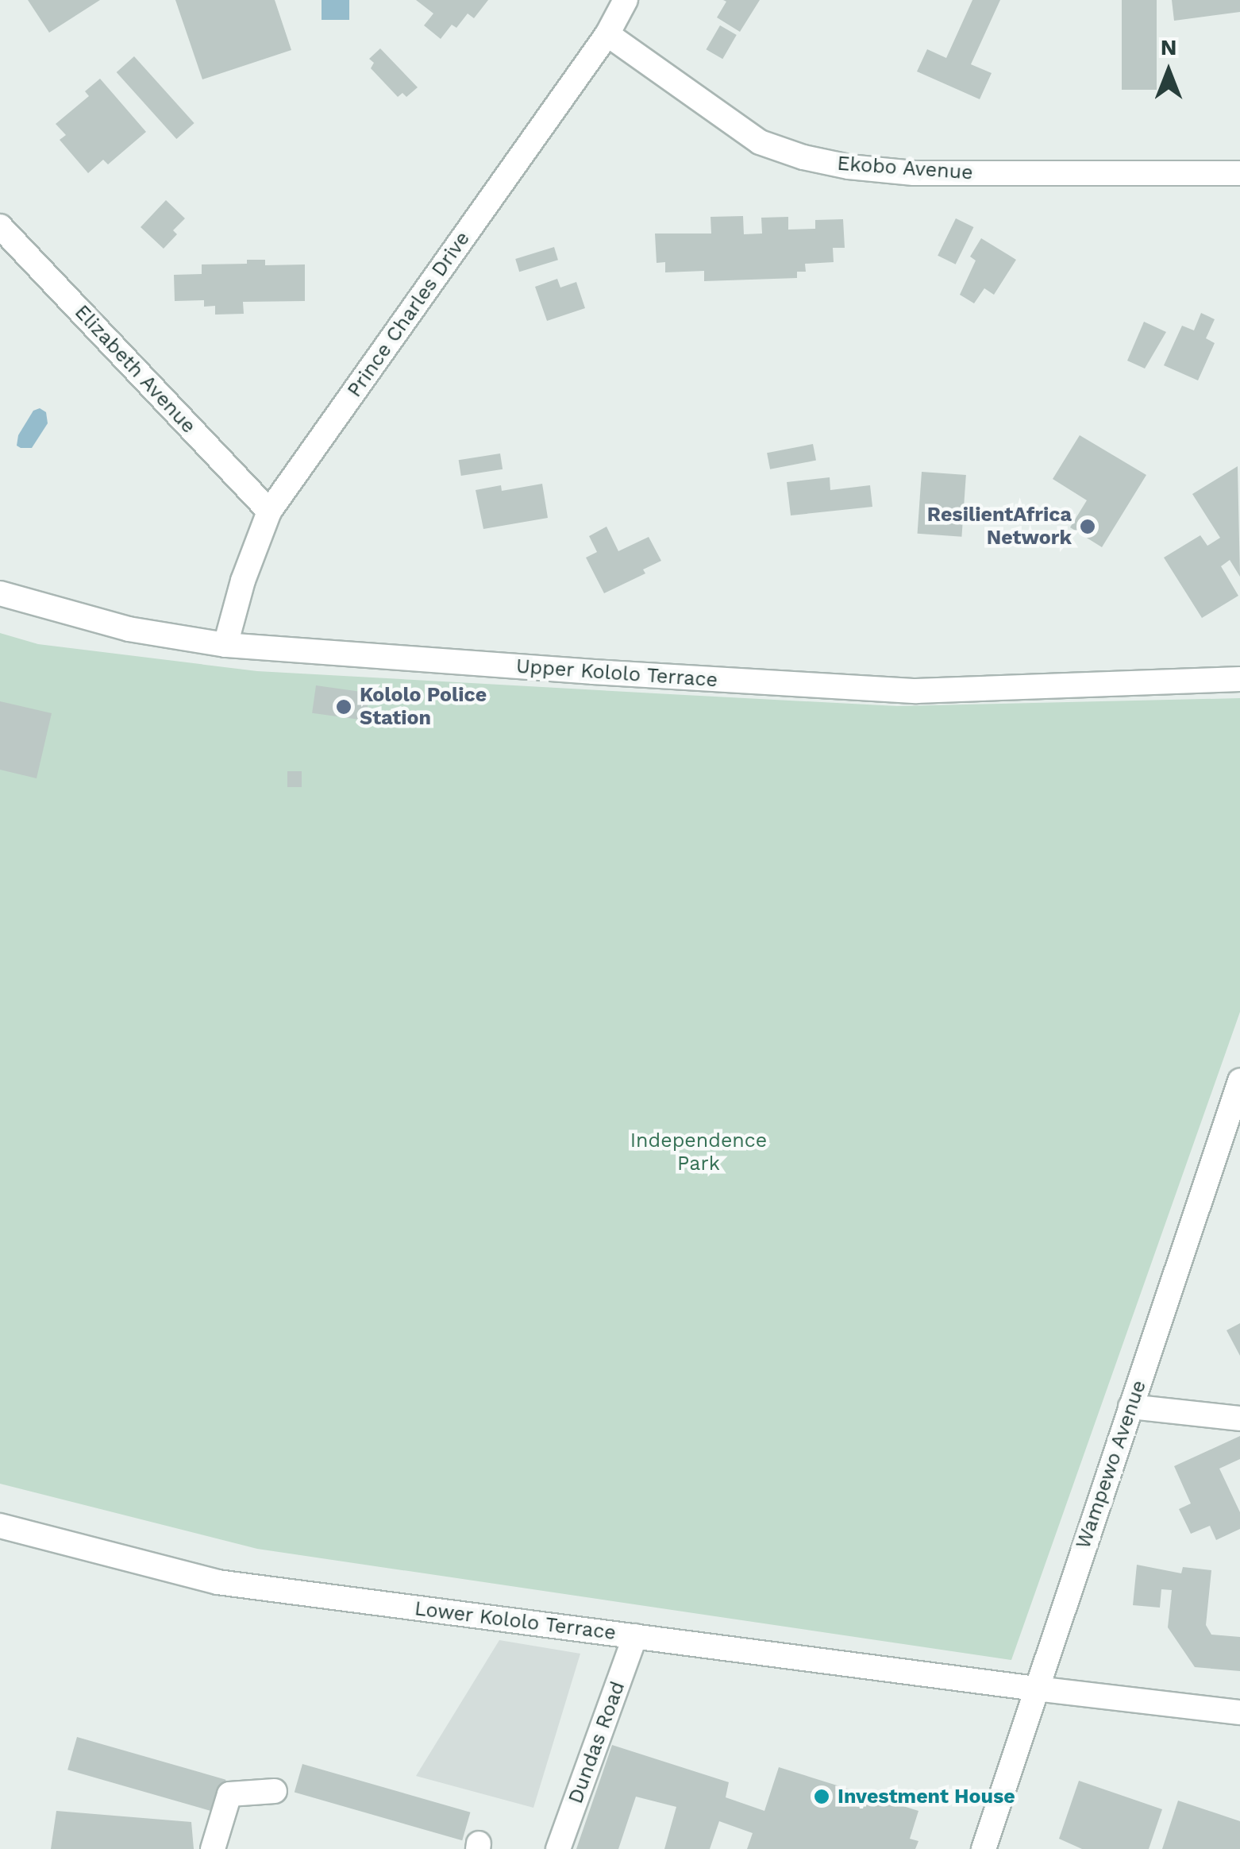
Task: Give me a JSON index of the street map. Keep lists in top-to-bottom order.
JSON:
{
  "streets": {
    "street": [
      "Ekobo Avenue",
      "Prince Charles Drive",
      "Elizabeth Avenue",
      "Upper Kololo Terrace",
      "Wampewo Avenue",
      "Lower Kololo Terrace",
      "Dundas Road"
    ]
  },
  "crossings": [
    ["Ekobo Avenue", "Prince Charles Drive"],
    ["Prince Charles Drive", "Elizabeth Avenue"],
    ["Prince Charles Drive", "Upper Kololo Terrace"],
    ["Wampewo Avenue", "Lower Kololo Terrace"],
    ["Lower Kololo Terrace", "Dundas Road"]
  ],
  "parks": ["Independence Park"],
  "places": ["ResilientAfrica Network", "Kololo Police Station", "Investment House"],
  "north": "top"
}
